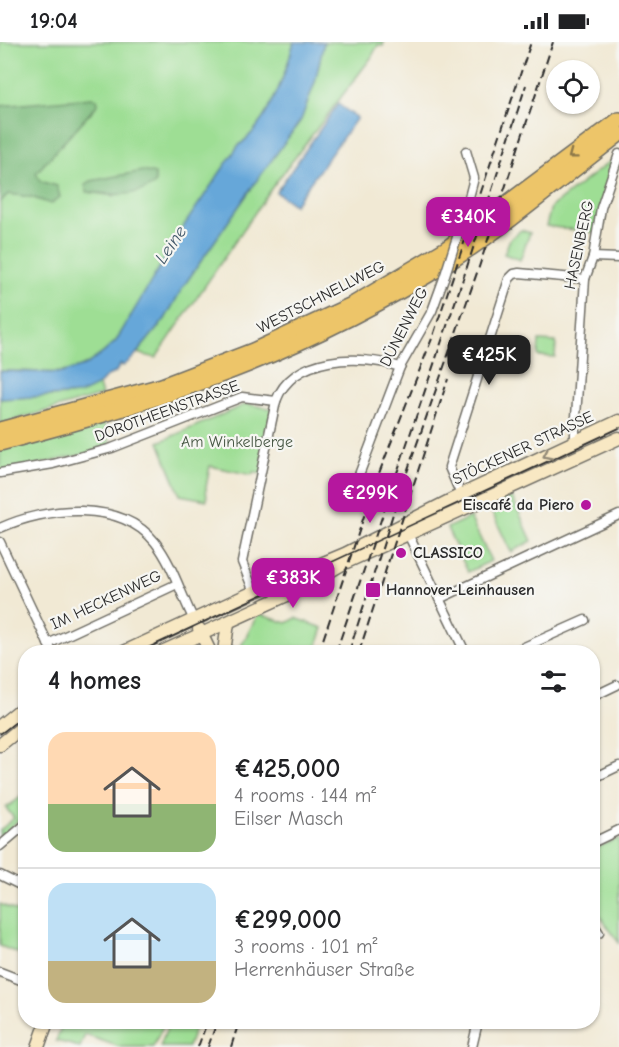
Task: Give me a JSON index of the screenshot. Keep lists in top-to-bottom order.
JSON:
{
  "streets": {
    "highway": ["WESTSCHNELLWEG"],
    "street": [
      "HASENBERG",
      "DÜNENWEG",
      "DOROTHEENSTRASSE",
      "STÖCKENER STRASSE",
      "IM HECKENWEG"
    ]
  },
  "water": ["Leine"],
  "parks": ["Am Winkelberge"],
  "places": {
    "other": ["Eiscafé da Piero", "CLASSICO"],
    "transit": ["Hannover-Leinhausen"]
  },
  "page": {
    "status": "19:04",
    "price": [
      "€340K",
      "€425K",
      "€299K",
      "€383K"
    ],
    "heading": "4 homes",
    "list": [
      {
        "name": "€425,000",
        "note": "4 rooms · 144 m² · Eilser Masch"
      },
      {
        "name": "€299,000",
        "note": "3 rooms · 101 m² · Herrenhäuser Straße"
      }
    ]
  }
}
